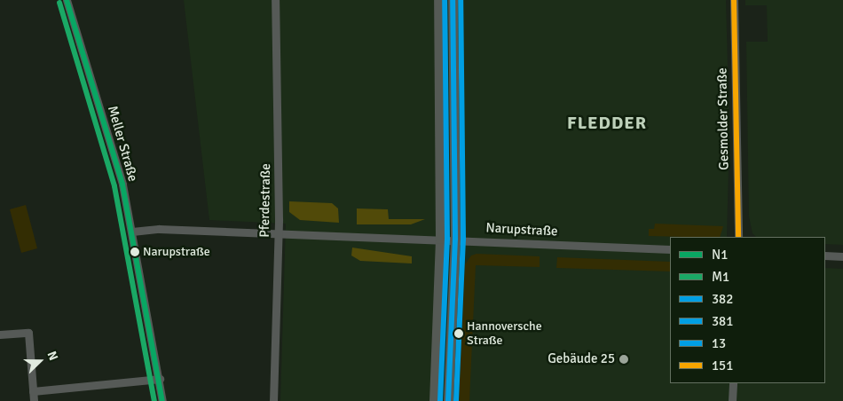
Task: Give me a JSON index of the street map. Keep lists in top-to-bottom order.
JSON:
{
  "streets": {
    "street": [
      "Gesmolder Straße",
      "Meller Straße",
      "Pferdestraße",
      "Narupstraße"
    ]
  },
  "crossings": [
    ["Meller Straße", "Narupstraße"],
    ["Pferdestraße", "Narupstraße"]
  ],
  "districts": ["FLEDDER"],
  "places": ["Narupstraße", "Hannoversche Straße", "Gebäude 25"],
  "lines": [
    "transit line N1",
    "transit line 382",
    "transit line 381",
    "transit line 13",
    "transit line 151",
    "transit line M1"
  ],
  "legend": [
    "N1",
    "M1",
    "382",
    "381",
    "13",
    "151"
  ],
  "north": "right"
}
